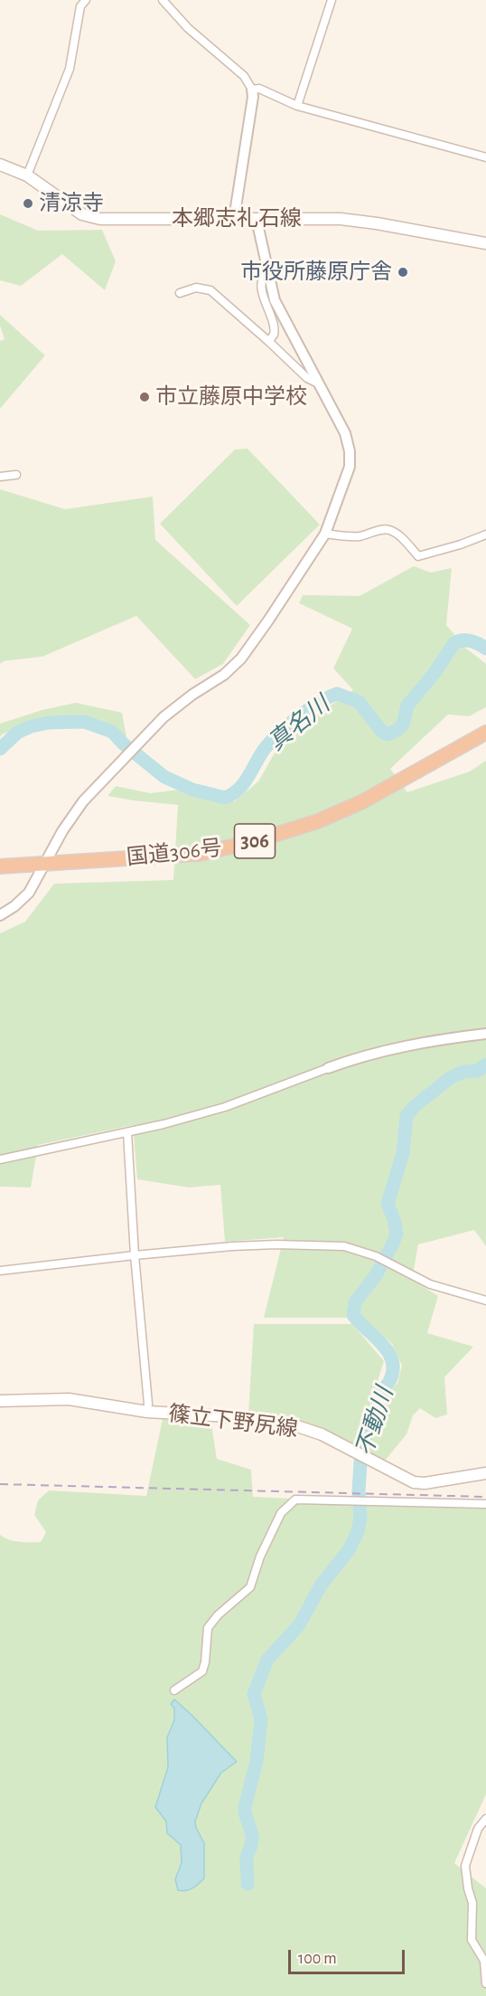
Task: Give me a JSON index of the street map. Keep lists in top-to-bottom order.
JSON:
{
  "streets": {
    "highway": ["306", "国道306号"],
    "main road": ["本郷志礼石線", "篠立下野尻線"]
  },
  "water": ["真名川", "不動川"],
  "places": ["清涼寺", "市役所藤原庁舎", "市立藤原中学校"],
  "scale_bar": "100 m"
}
